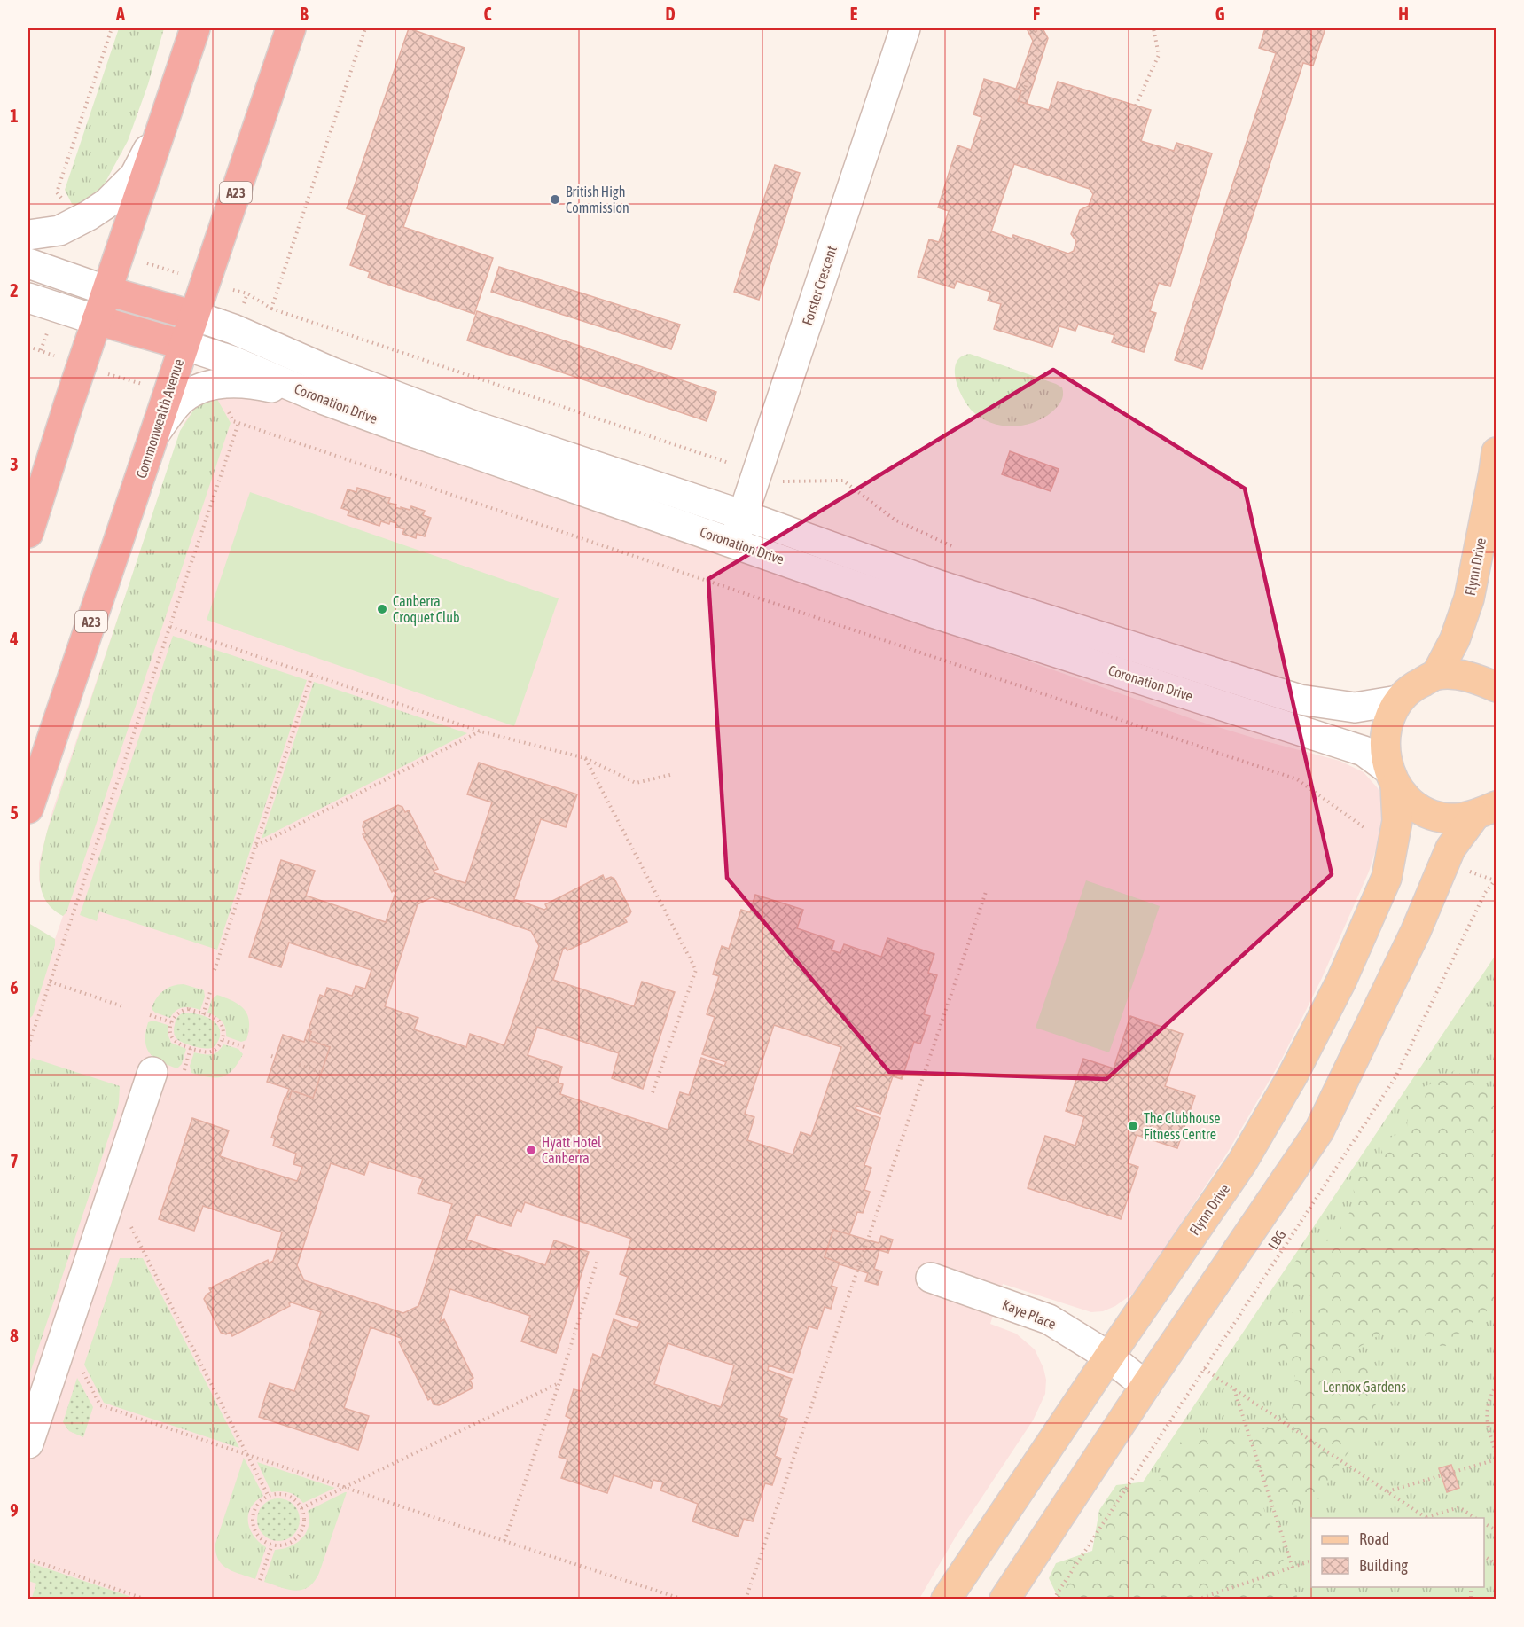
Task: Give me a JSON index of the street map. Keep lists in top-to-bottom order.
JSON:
{
  "streets": {
    "highway": ["A23", "Coronation Drive", "Commonwealth Avenue"],
    "main road": ["Flynn Drive"],
    "street": ["Forster Crescent", "Kaye Place"],
    "path": ["LBG"]
  },
  "crossings": [
    ["Forster Crescent", "Coronation Drive"],
    ["Coronation Drive", "Commonwealth Avenue"],
    ["Coronation Drive", "Flynn Drive"],
    ["Flynn Drive", "Kaye Place"]
  ],
  "parks": ["Lennox Gardens"],
  "places": [
    "British High Commission",
    "Canberra Croquet Club",
    "The Clubhouse Fitness Centre",
    "Hyatt Hotel Canberra"
  ],
  "legend": ["Road", "Building"],
  "grid": {
    "columns": [
      "A",
      "B",
      "C",
      "D",
      "E",
      "F",
      "G",
      "H"
    ],
    "rows": [
      "1",
      "2",
      "3",
      "4",
      "5",
      "6",
      "7",
      "8",
      "9"
    ]
  }
}
